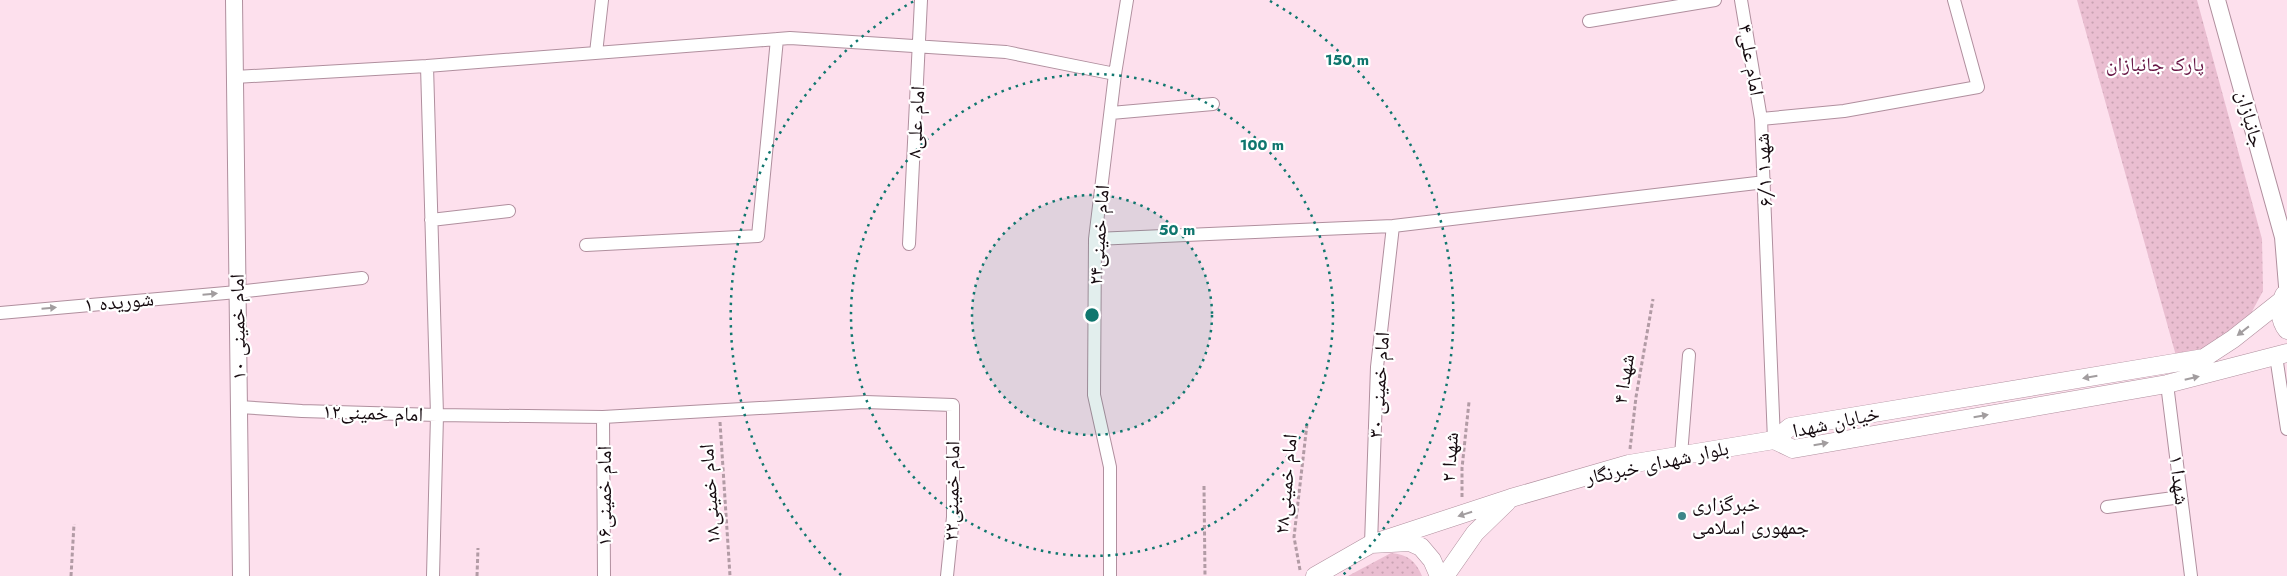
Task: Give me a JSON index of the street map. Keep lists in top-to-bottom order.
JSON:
{
  "streets": {
    "main road": ["خیابان شهدا", "بلوار شهدای خبرنگار"],
    "street": [
      "امام علی۴",
      "جانبازان",
      "امام علی۸",
      "شهد۱ ۶/۱",
      "امام خمینی۲۴",
      "شوریده ۱",
      "امام خمینی ۱۰",
      "امام خمینی ۳۰",
      "امام خمینی۱۲",
      "شهدا ۱",
      "امام خمینی۲۲",
      "امام خمینی۱۶"
    ],
    "path": [
      "شهدا ۴",
      "شهدا ۲",
      "امام خمینی۲۸",
      "امام خمینی۱۸"
    ]
  },
  "crossings": [
    ["امام علی۴", "شهد۱ ۶/۱"],
    ["جانبازان", "خیابان شهدا"],
    ["شهد۱ ۶/۱", "خیابان شهدا"],
    ["شهد۱ ۶/۱", "بلوار شهدای خبرنگار"],
    ["شوریده ۱", "امام خمینی ۱۰"],
    ["امام خمینی ۱۰", "امام خمینی۱۲"],
    ["شهدا ۴", "بلوار شهدای خبرنگار"],
    ["امام خمینی ۳۰", "بلوار شهدای خبرنگار"],
    ["خیابان شهدا", "بلوار شهدای خبرنگار"],
    ["خیابان شهدا", "شهدا ۱"],
    ["شهدا ۲", "بلوار شهدای خبرنگار"],
    ["امام خمینی۲۲", "امام خمینی۱۸"]
  ],
  "one_way": ["شوریده ۱"],
  "parks": ["پارک جانبازان"],
  "places": ["خبرگزاری جمهوری اسلامی"],
  "rings": ["150 m", "100 m", "50 m"]
}
